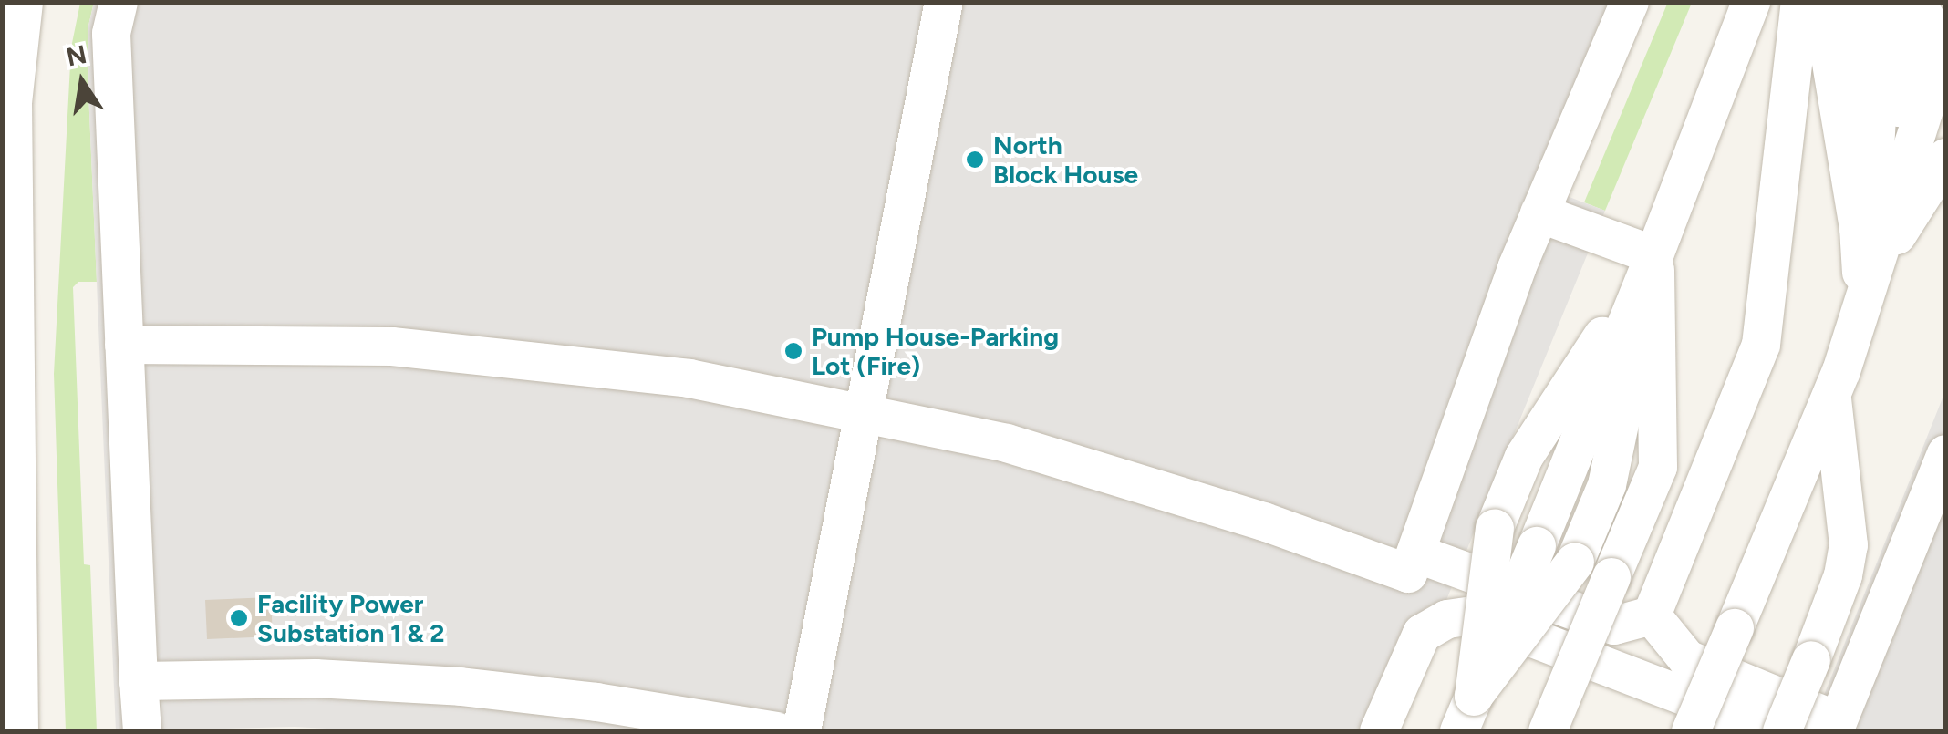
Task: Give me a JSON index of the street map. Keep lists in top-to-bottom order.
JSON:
{
  "places": ["North Block House", "Pump House-Parking Lot (Fire)", "Facility Power Substation 1 & 2"],
  "north": "top"
}
